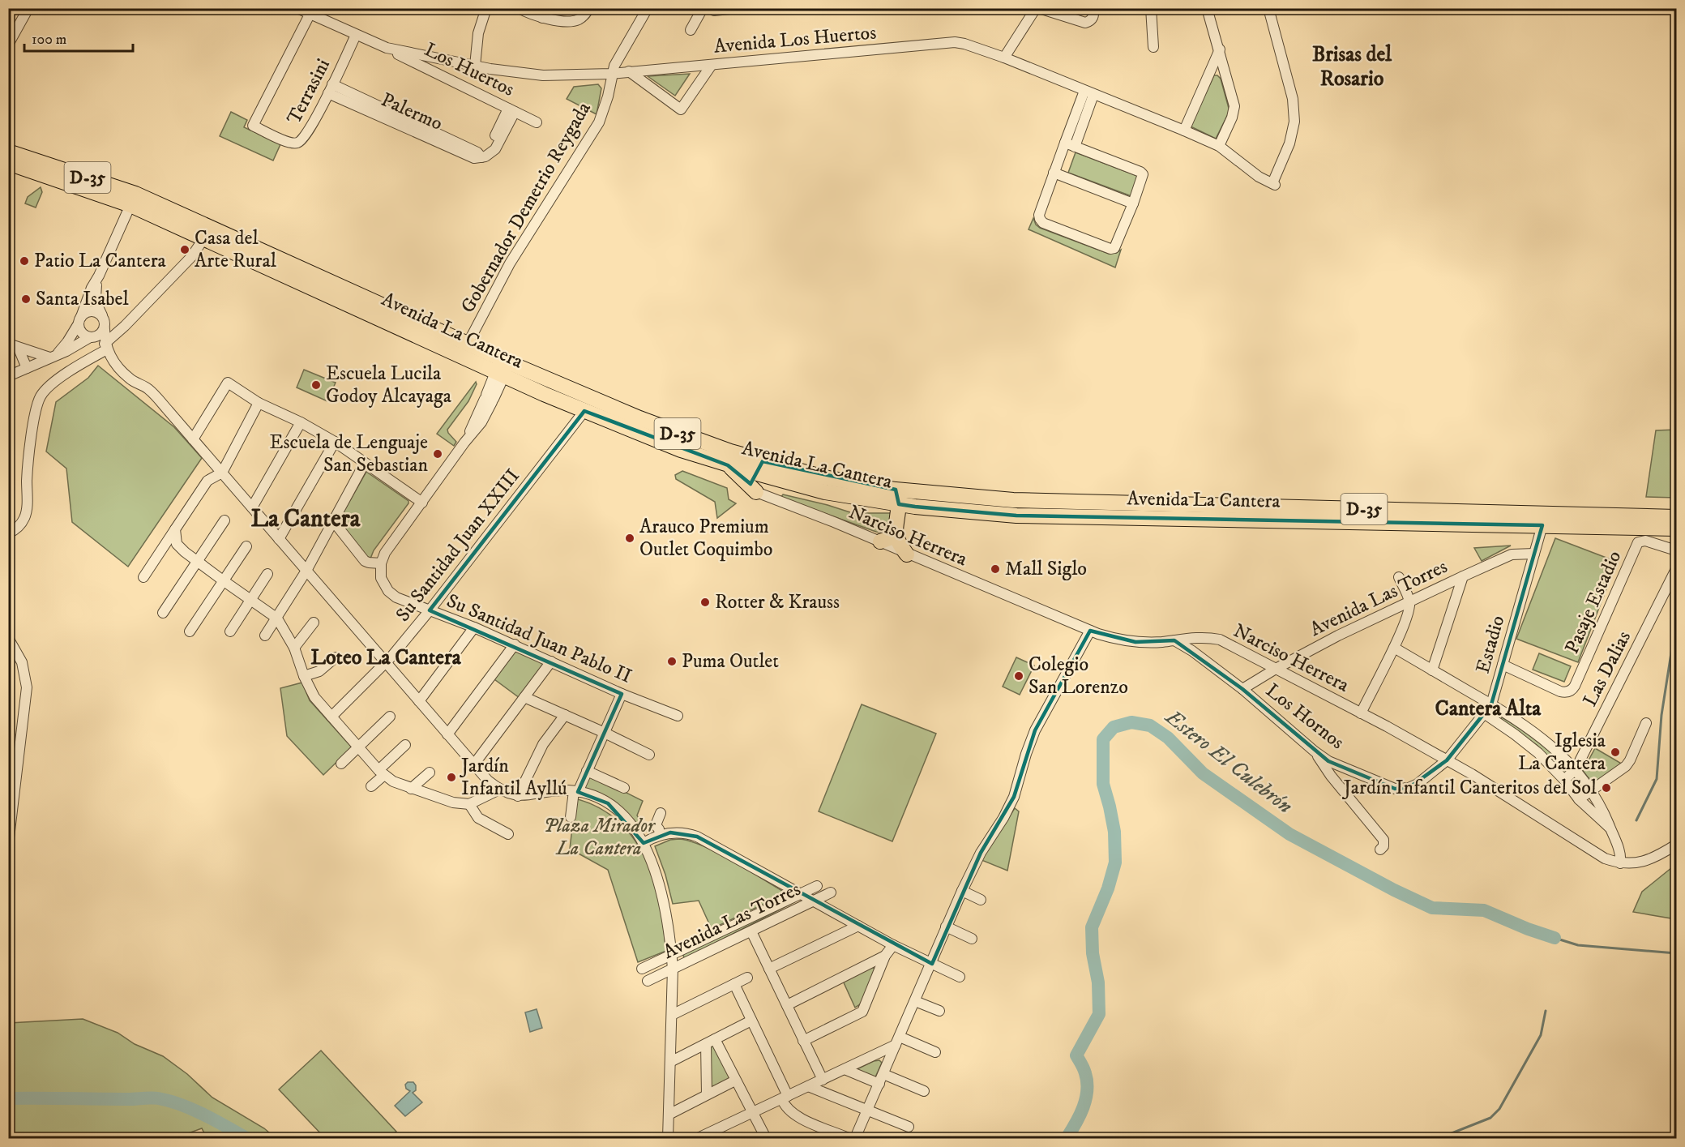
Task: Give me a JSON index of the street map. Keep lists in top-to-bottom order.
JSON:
{
  "streets": {
    "highway": ["D-35", "Avenida La Cantera"],
    "street": [
      "Avenida Los Huertos",
      "Los Huertos",
      "Terrasini",
      "Palermo",
      "Gobernador Demetrio Reygada",
      "Narciso Herrera",
      "Su Santidad Juan XXIII",
      "Avenida Las Torres",
      "Pasaje Estadio",
      "Su Santidad Juan Pablo II",
      "Estadio",
      "Las Dalias",
      "Los Hornos"
    ]
  },
  "crossings": [
    ["Avenida Los Huertos", "Los Huertos"],
    ["Avenida Los Huertos", "Terrasini"],
    ["Avenida Los Huertos", "Gobernador Demetrio Reygada"],
    ["Los Huertos", "Palermo"],
    ["Terrasini", "Palermo"],
    ["Gobernador Demetrio Reygada", "Avenida La Cantera"],
    ["Avenida La Cantera", "Su Santidad Juan XXIII"],
    ["Avenida La Cantera", "Estadio"],
    ["Narciso Herrera", "Avenida Las Torres"],
    ["Narciso Herrera", "Estadio"],
    ["Narciso Herrera", "Los Hornos"],
    ["Su Santidad Juan XXIII", "Su Santidad Juan Pablo II"],
    ["Avenida Las Torres", "Estadio"],
    ["Avenida Las Torres", "Los Hornos"],
    ["Pasaje Estadio", "Estadio"],
    ["Estadio", "Los Hornos"]
  ],
  "districts": [
    "Brisas del Rosario",
    "La Cantera",
    "Loteo La Cantera",
    "Cantera Alta"
  ],
  "water": ["Estero El Culebrón"],
  "parks": ["Plaza Mirador La Cantera"],
  "places": [
    "Casa del Arte Rural",
    "Patio La Cantera",
    "Santa Isabel",
    "Escuela Lucila Godoy Alcayaga",
    "Escuela de Lenguaje San Sebastian",
    "Arauco Premium Outlet Coquimbo",
    "Mall Siglo",
    "Rotter & Krauss",
    "Puma Outlet",
    "Colegio San Lorenzo",
    "Iglesia La Cantera",
    "Jardín Infantil Ayllú",
    "Jardín Infantil Canteritos del Sol"
  ],
  "scale_bar": "100 m"
}
